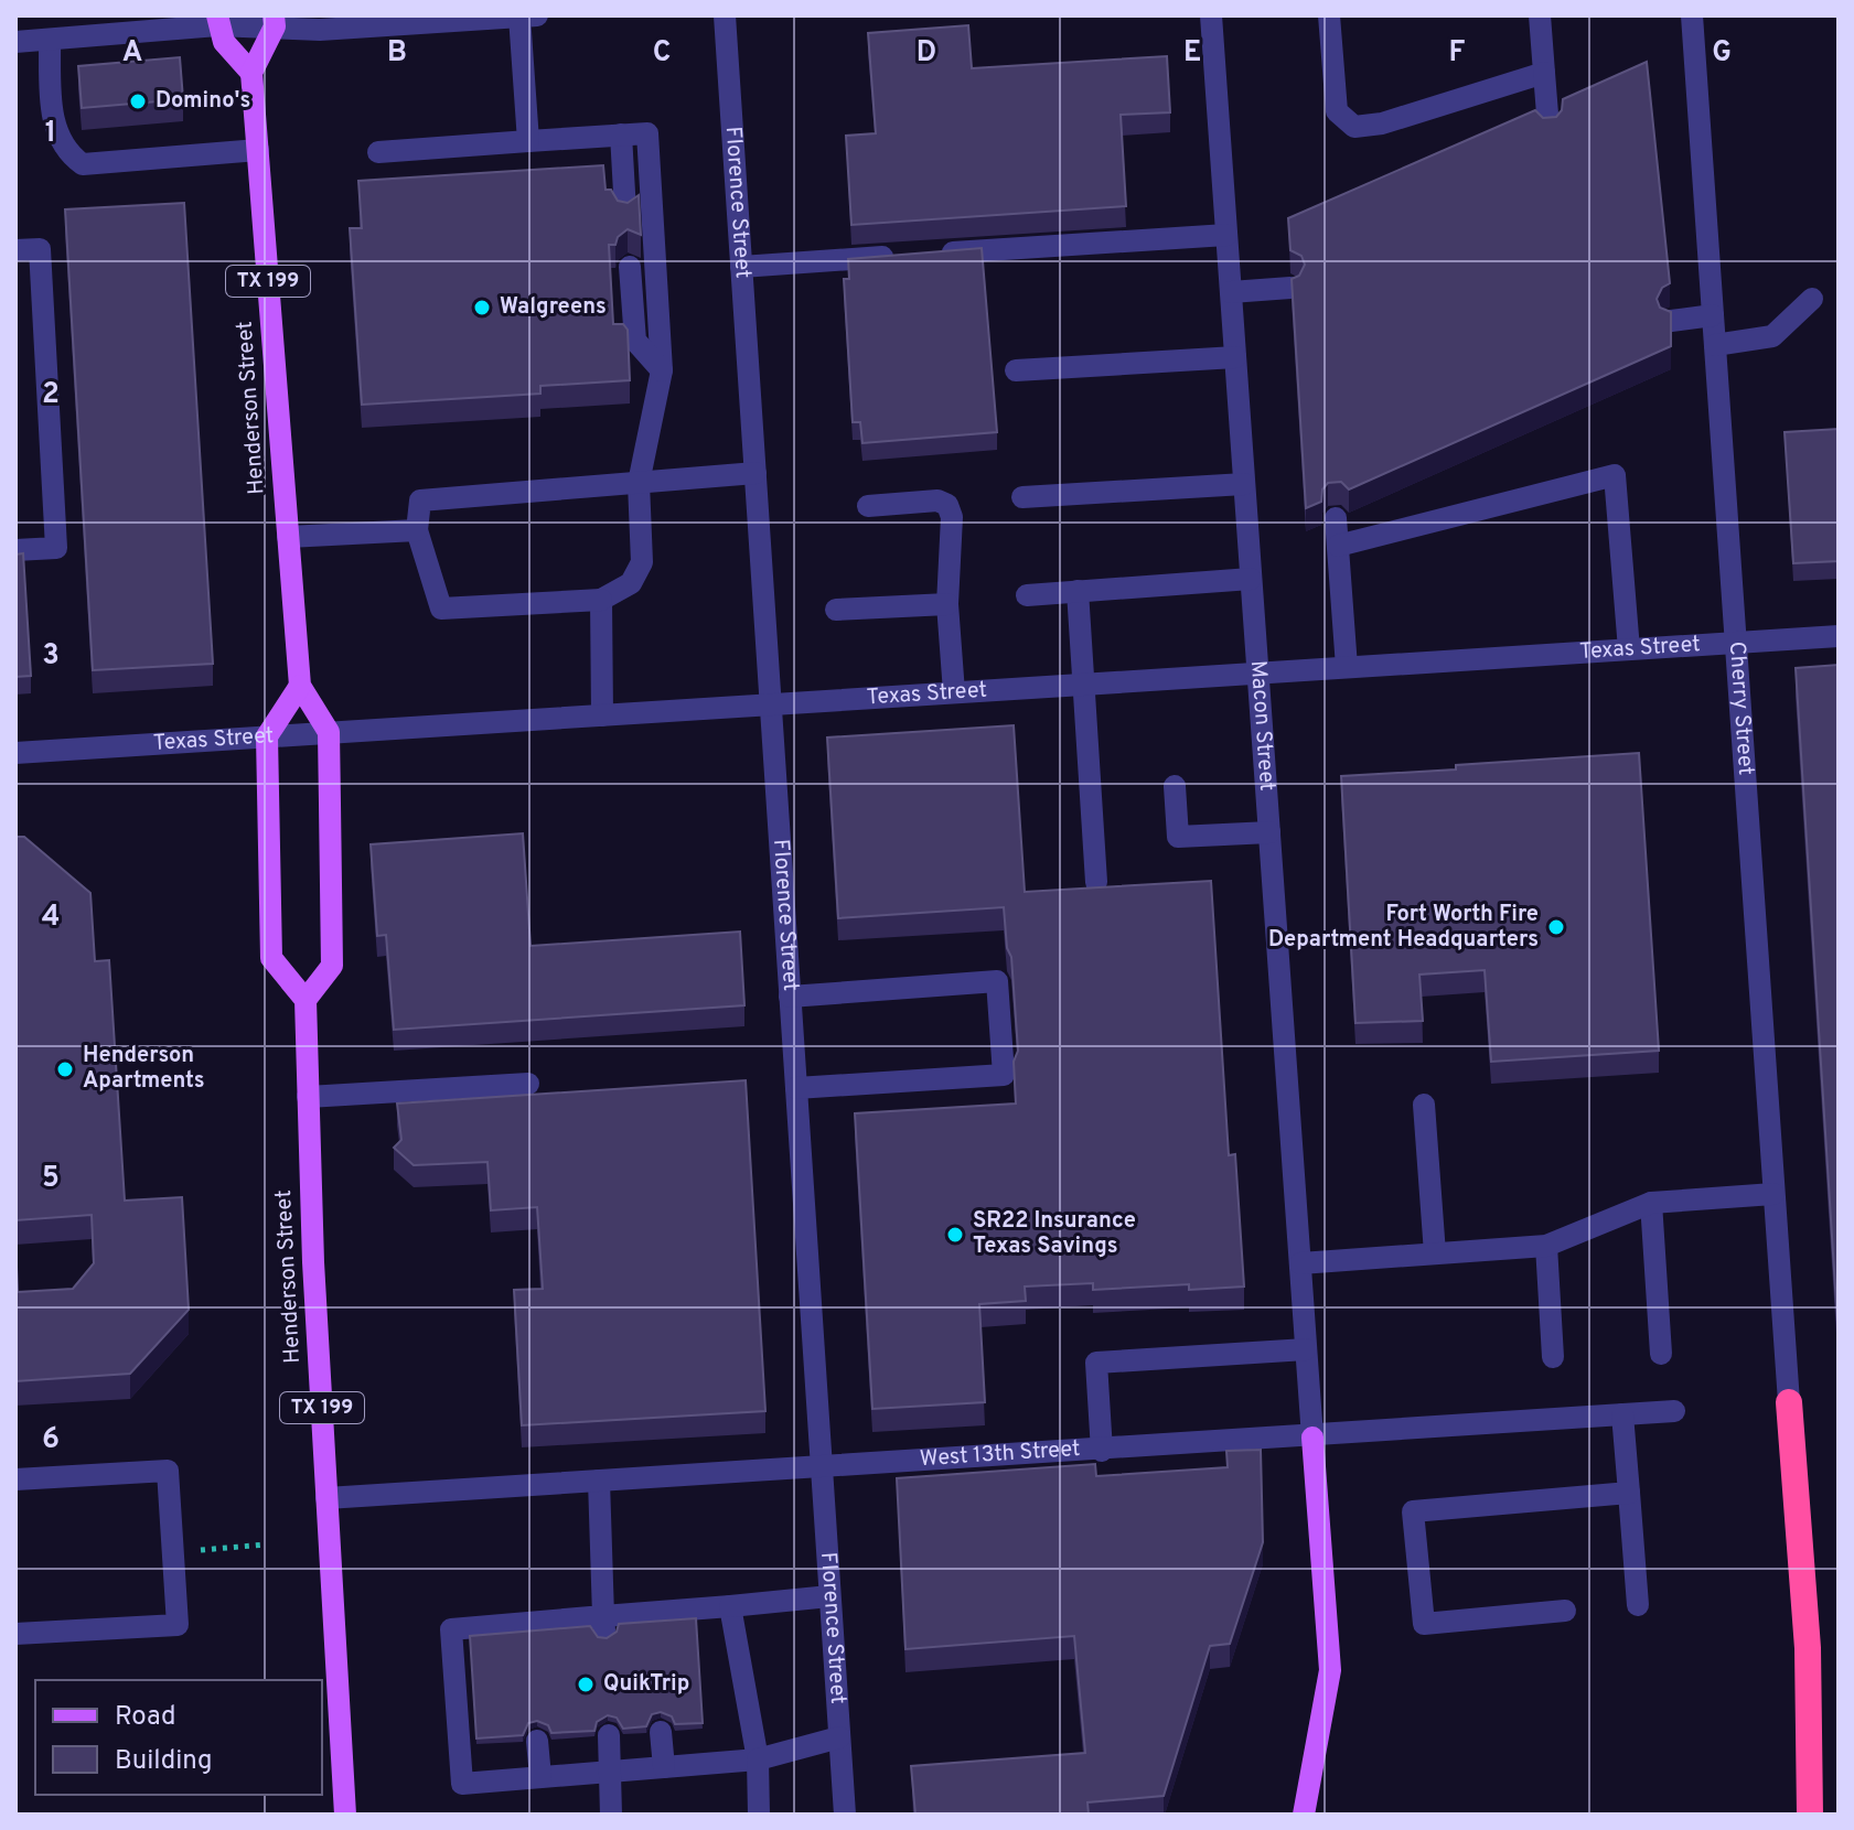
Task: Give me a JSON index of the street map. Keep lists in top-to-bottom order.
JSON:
{
  "streets": {
    "main road": ["TX 199", "Henderson Street"],
    "street": [
      "Florence Street",
      "Texas Street",
      "Cherry Street",
      "Macon Street",
      "West 13th Street"
    ]
  },
  "crossings": [
    ["Florence Street", "Texas Street"],
    ["Florence Street", "West 13th Street"],
    ["Henderson Street", "Texas Street"],
    ["Henderson Street", "West 13th Street"],
    ["Texas Street", "Cherry Street"],
    ["Texas Street", "Macon Street"],
    ["Macon Street", "West 13th Street"]
  ],
  "places": [
    "Domino's",
    "Walgreens",
    "Fort Worth Fire Department Headquarters",
    "Henderson Apartments",
    "SR22 Insurance Texas Savings",
    "QuikTrip"
  ],
  "legend": ["Road", "Building"],
  "grid": {
    "columns": [
      "A",
      "B",
      "C",
      "D",
      "E",
      "F",
      "G"
    ],
    "rows": [
      "1",
      "2",
      "3",
      "4",
      "5",
      "6"
    ]
  }
}
